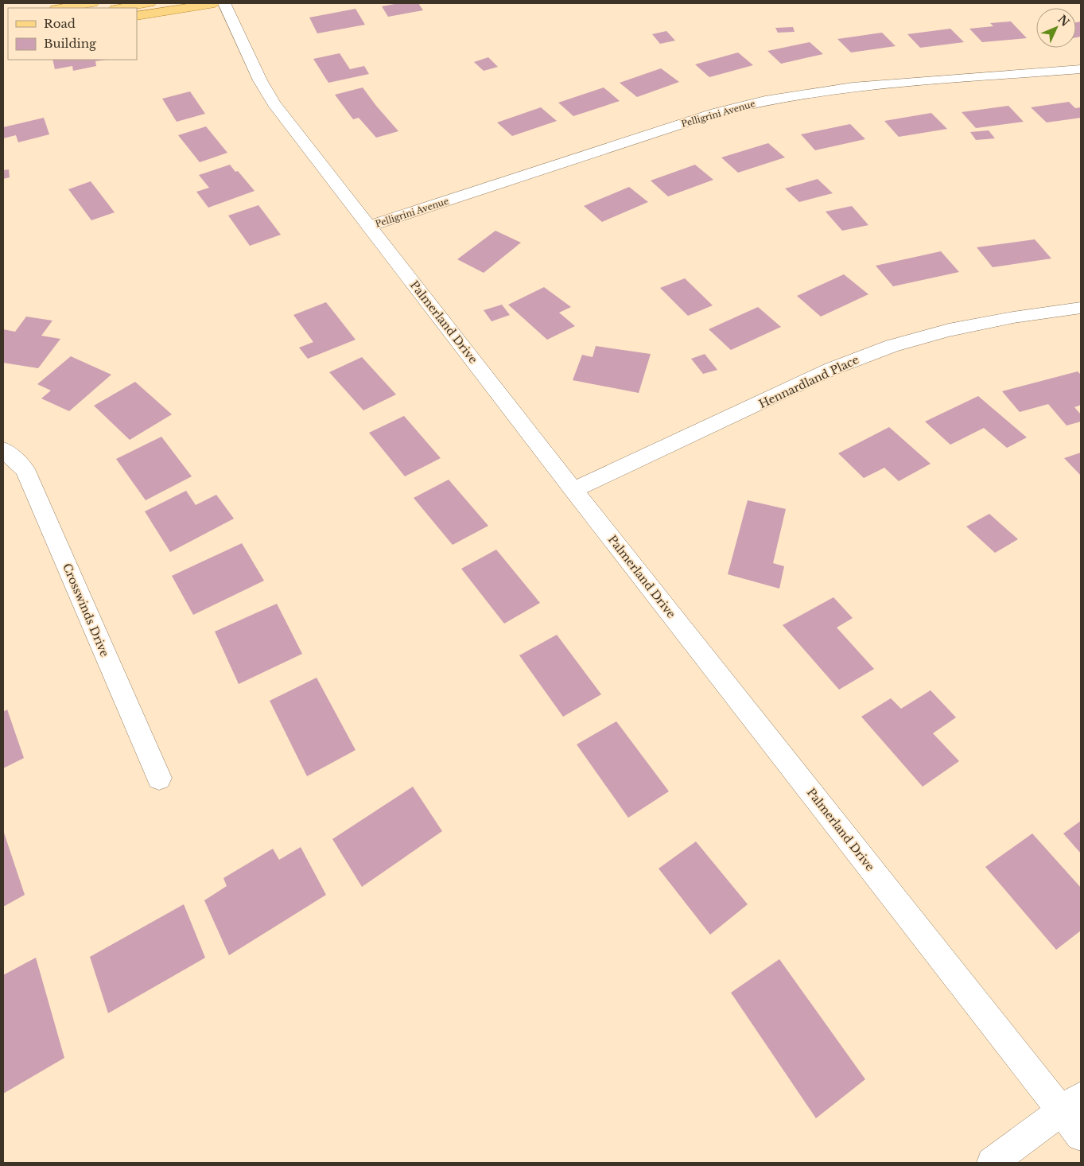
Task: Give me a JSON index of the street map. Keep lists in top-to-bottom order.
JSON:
{
  "streets": {
    "street": [
      "Pelligrini Avenue",
      "Palmerland Drive",
      "Hennardland Place",
      "Crosswinds Drive"
    ]
  },
  "crossings": [
    ["Pelligrini Avenue", "Palmerland Drive"],
    ["Palmerland Drive", "Hennardland Place"]
  ],
  "legend": ["Road", "Building"],
  "north": "top right"
}
